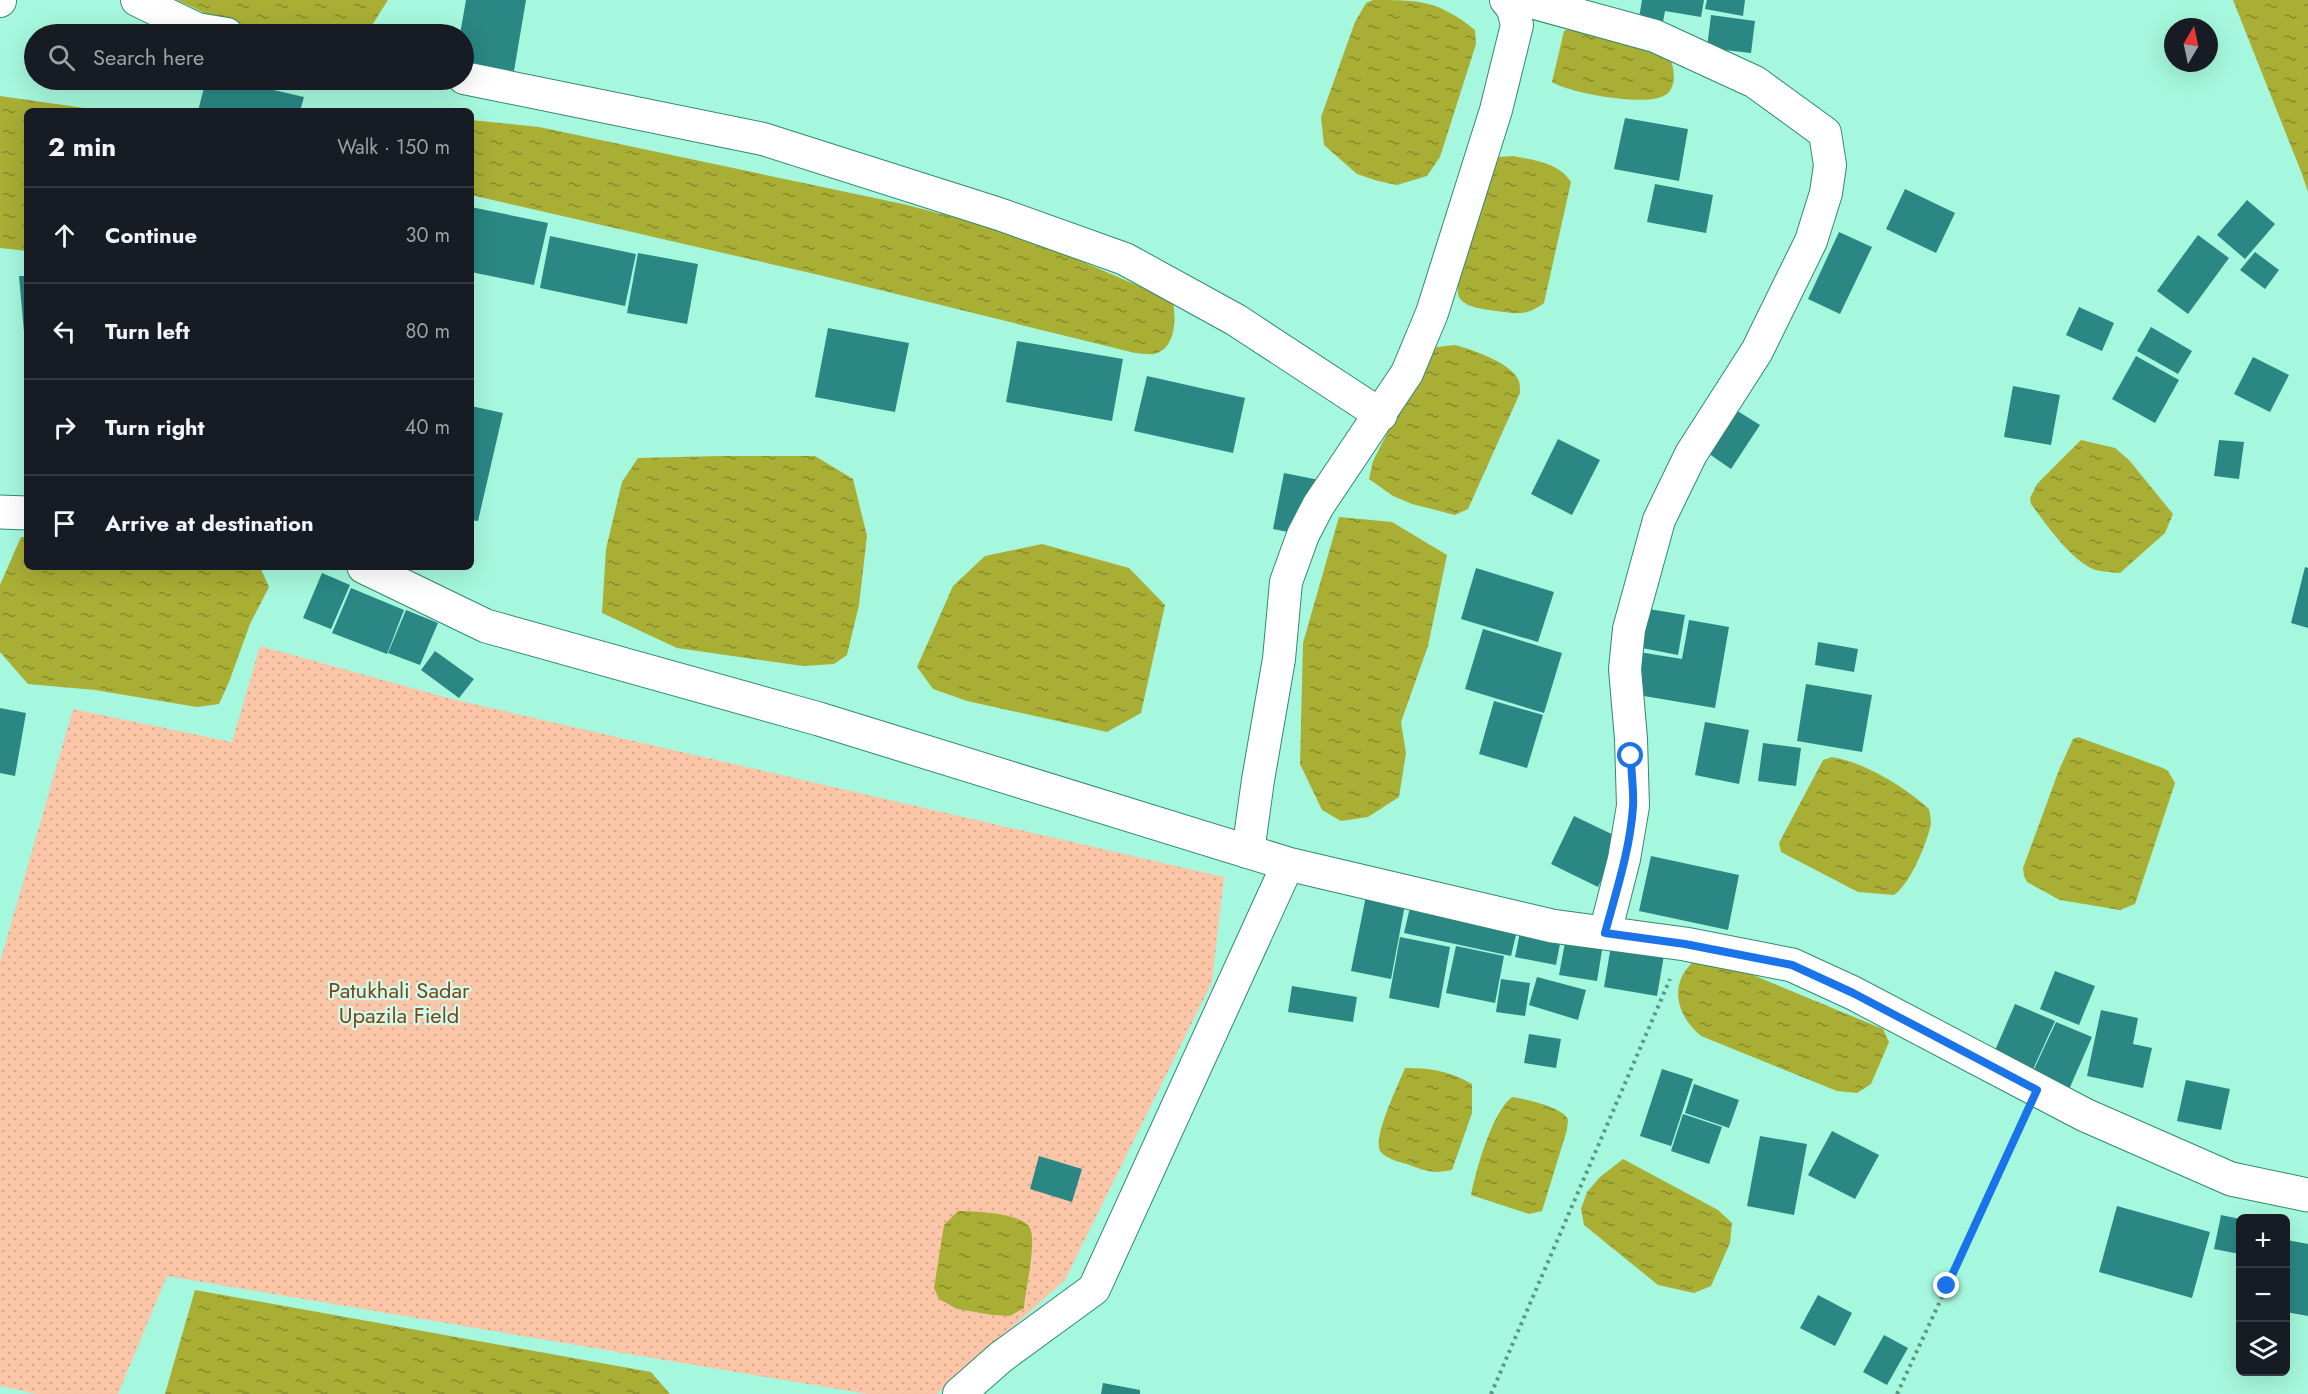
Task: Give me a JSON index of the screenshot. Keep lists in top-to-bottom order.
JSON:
{
  "parks": ["Patukhali Sadar Upazila Field"],
  "north": "top",
  "page": {
    "search": "Search here",
    "heading": ["2 min", "Walk · 150 m"],
    "list": [
      ["Continue", "30 m"],
      ["Turn left", "80 m"],
      ["Turn right", "40 m"],
      "Arrive at destination"
    ],
    "map_buttons": ["+", "−"]
  }
}
